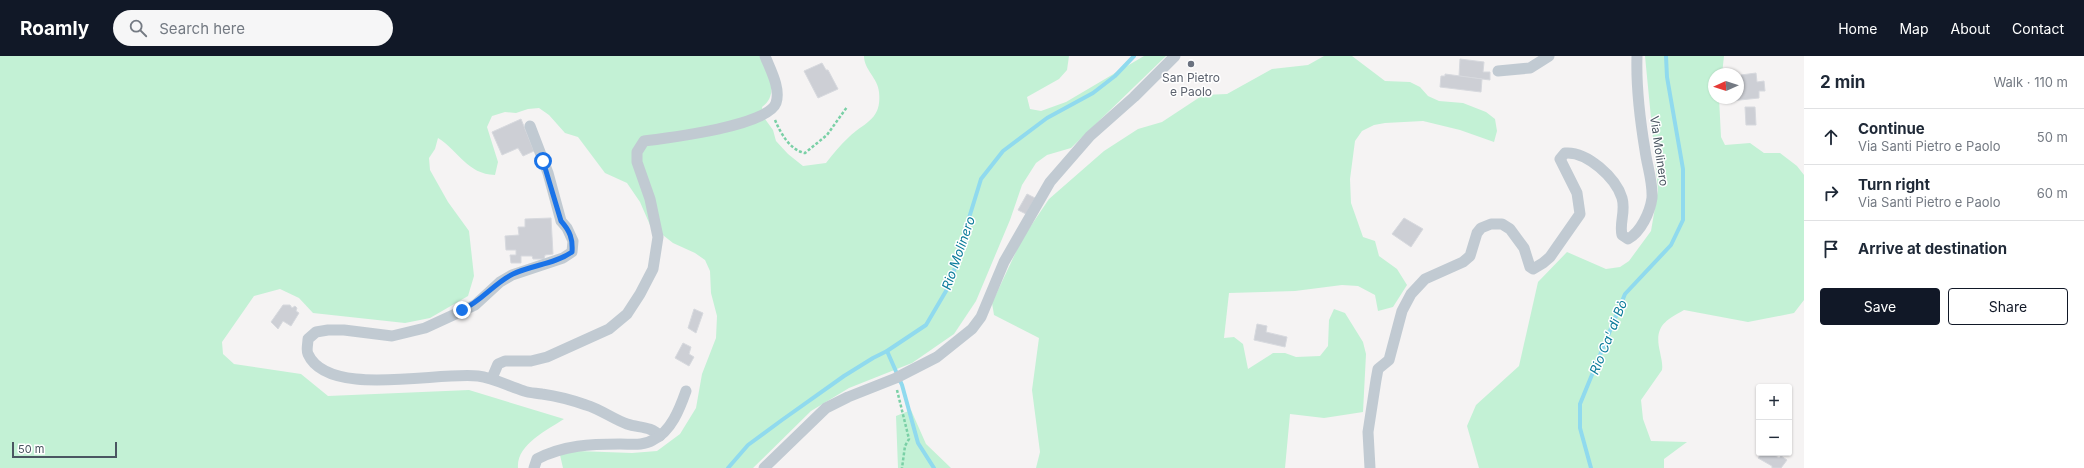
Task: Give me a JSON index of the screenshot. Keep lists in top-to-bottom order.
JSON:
{
  "streets": {
    "street": ["Via Molinero"]
  },
  "water": ["Rio Molinero", "Rio Ca' di Bò"],
  "places": ["San Pietro e Paolo"],
  "scale_bar": "50 m",
  "north": "left",
  "page": {
    "header": "Roamly",
    "search": "Search here",
    "nav": [
      "Home",
      "Map",
      "About",
      "Contact"
    ],
    "heading": ["2 min", "Walk · 110 m"],
    "list": [
      ["Continue", "Via Santi Pietro e Paolo", "50 m"],
      ["Turn right", "Via Santi Pietro e Paolo", "60 m"],
      "Arrive at destination"
    ],
    "buttons": ["Save", "Share"],
    "map_buttons": ["+", "−"],
    "scale": "50 m"
  }
}
